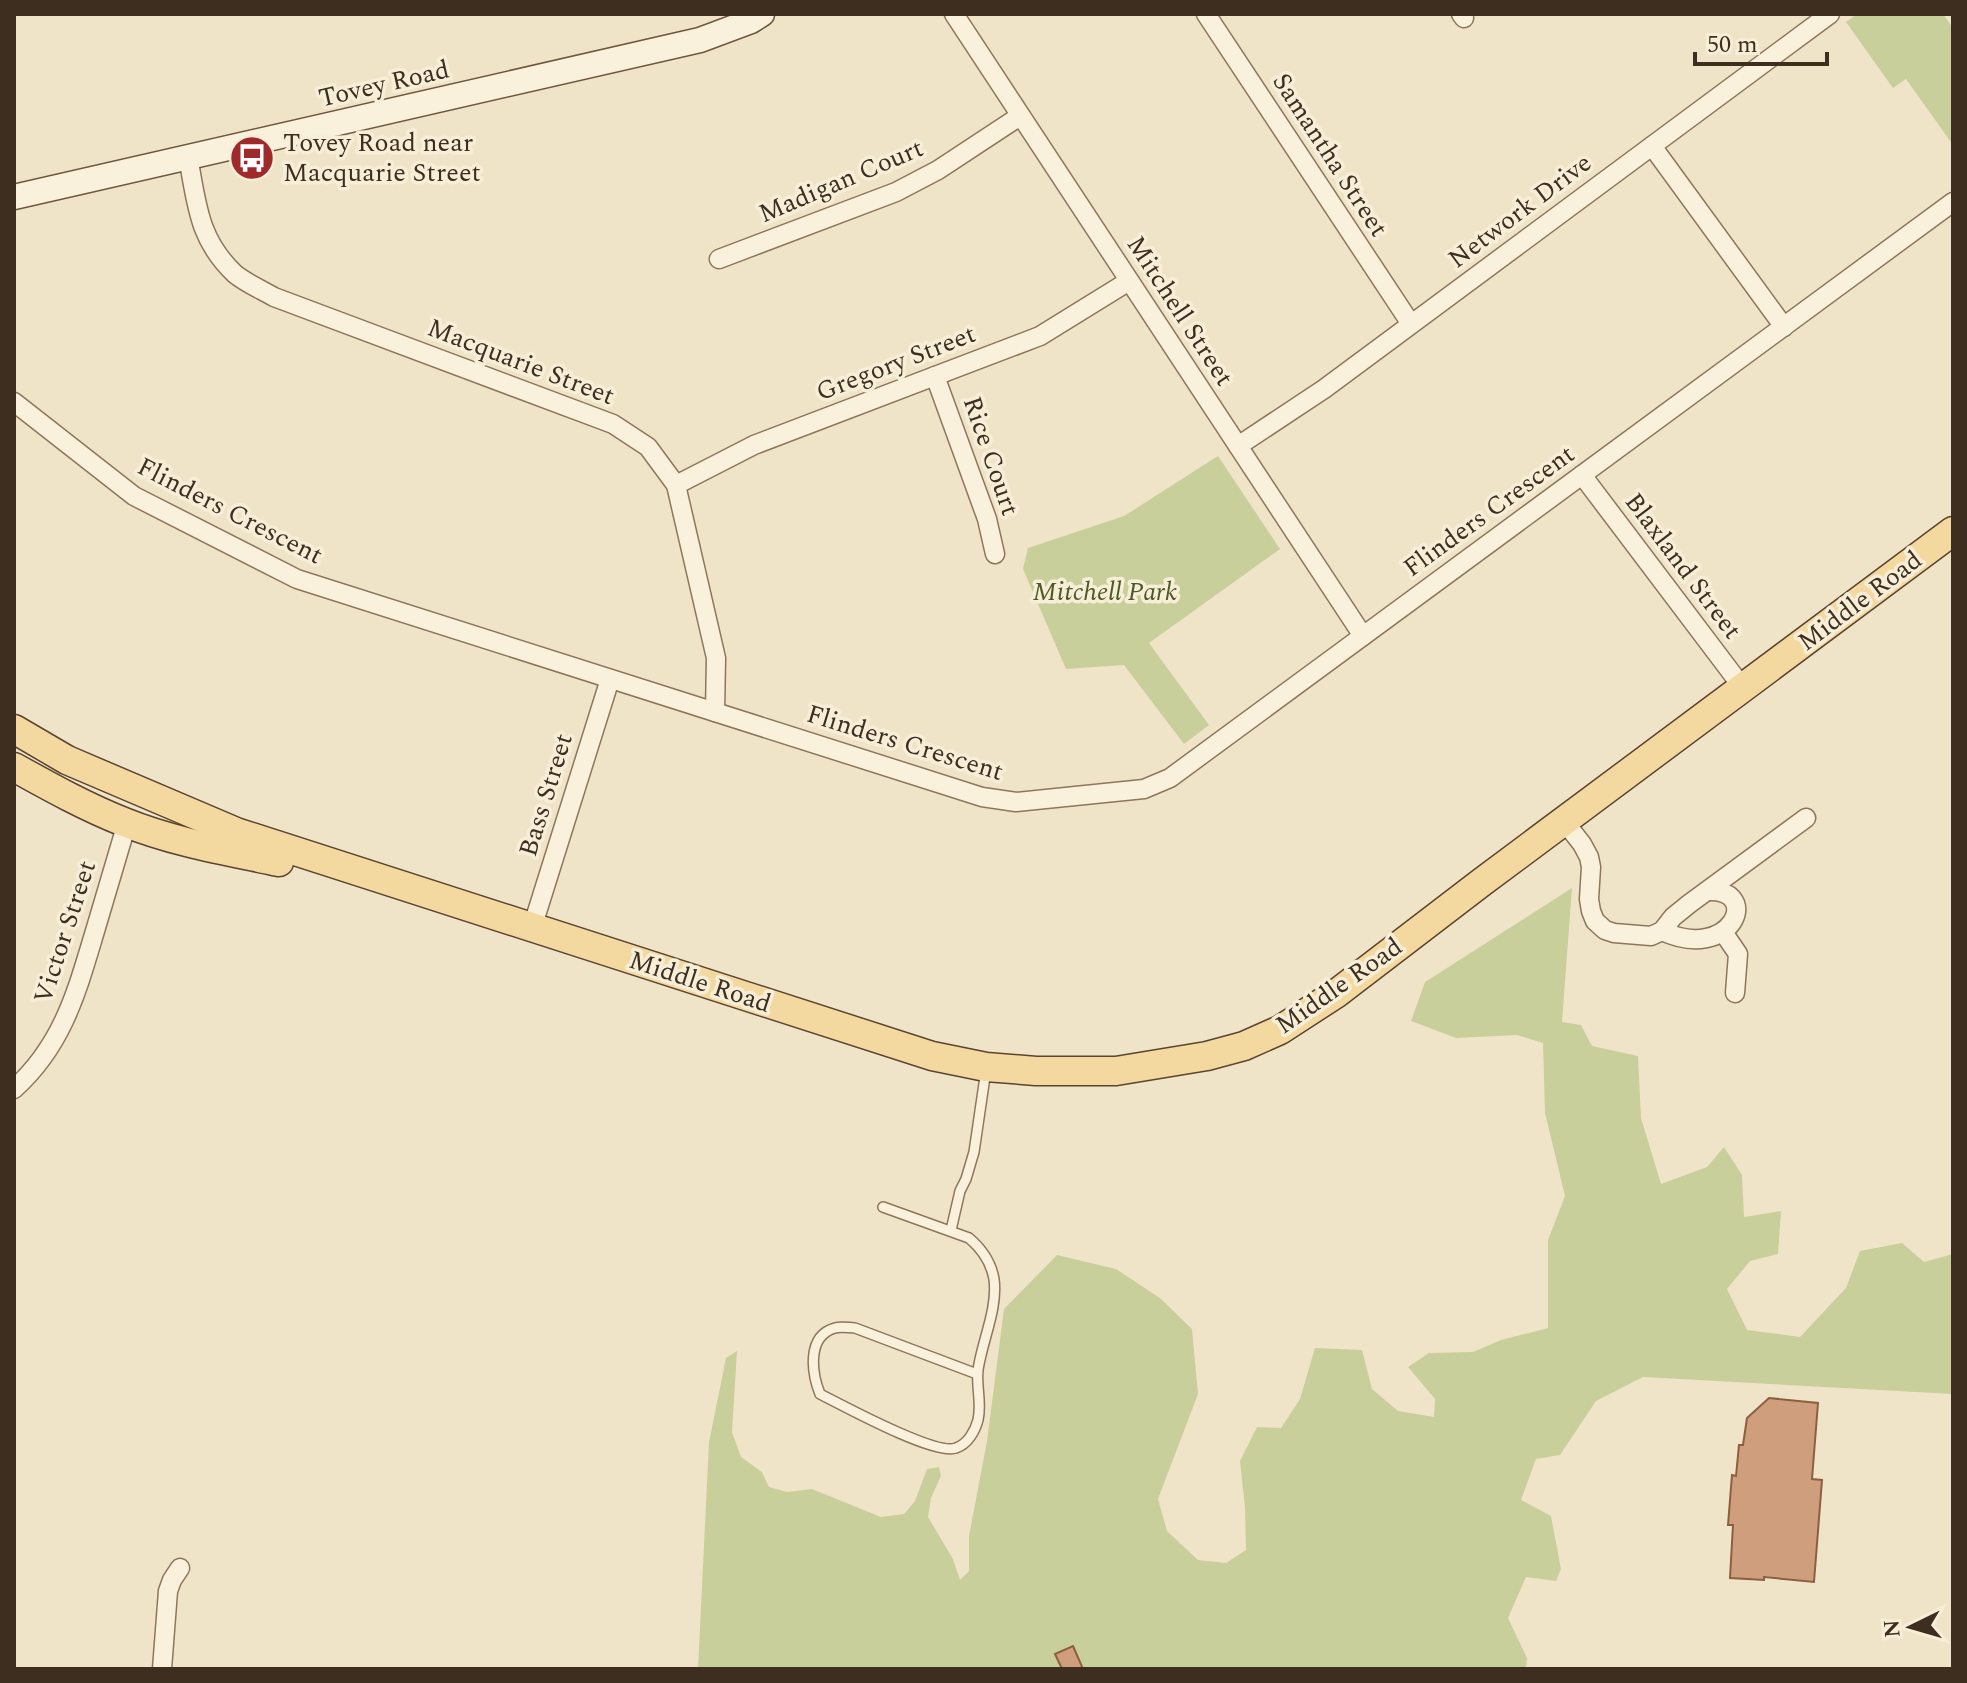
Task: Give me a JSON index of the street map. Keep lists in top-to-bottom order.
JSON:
{
  "streets": {
    "main road": ["Middle Road"],
    "street": [
      "Tovey Road",
      "Samantha Street",
      "Madigan Court",
      "Network Drive",
      "Mitchell Street",
      "Macquarie Street",
      "Gregory Street",
      "Rice Court",
      "Flinders Crescent",
      "Blaxland Street",
      "Bass Street",
      "Victor Street"
    ]
  },
  "crossings": [
    ["Tovey Road", "Macquarie Street"],
    ["Samantha Street", "Network Drive"],
    ["Madigan Court", "Mitchell Street"],
    ["Network Drive", "Mitchell Street"],
    ["Mitchell Street", "Gregory Street"],
    ["Mitchell Street", "Flinders Crescent"],
    ["Macquarie Street", "Gregory Street"],
    ["Macquarie Street", "Flinders Crescent"],
    ["Gregory Street", "Rice Court"],
    ["Flinders Crescent", "Blaxland Street"],
    ["Flinders Crescent", "Bass Street"],
    ["Blaxland Street", "Middle Road"],
    ["Middle Road", "Bass Street"],
    ["Middle Road", "Victor Street"]
  ],
  "parks": ["Mitchell Park"],
  "places": {
    "bus stop": ["Tovey Road near Macquarie Street"]
  },
  "scale_bar": "50 m",
  "north": "left"
}
